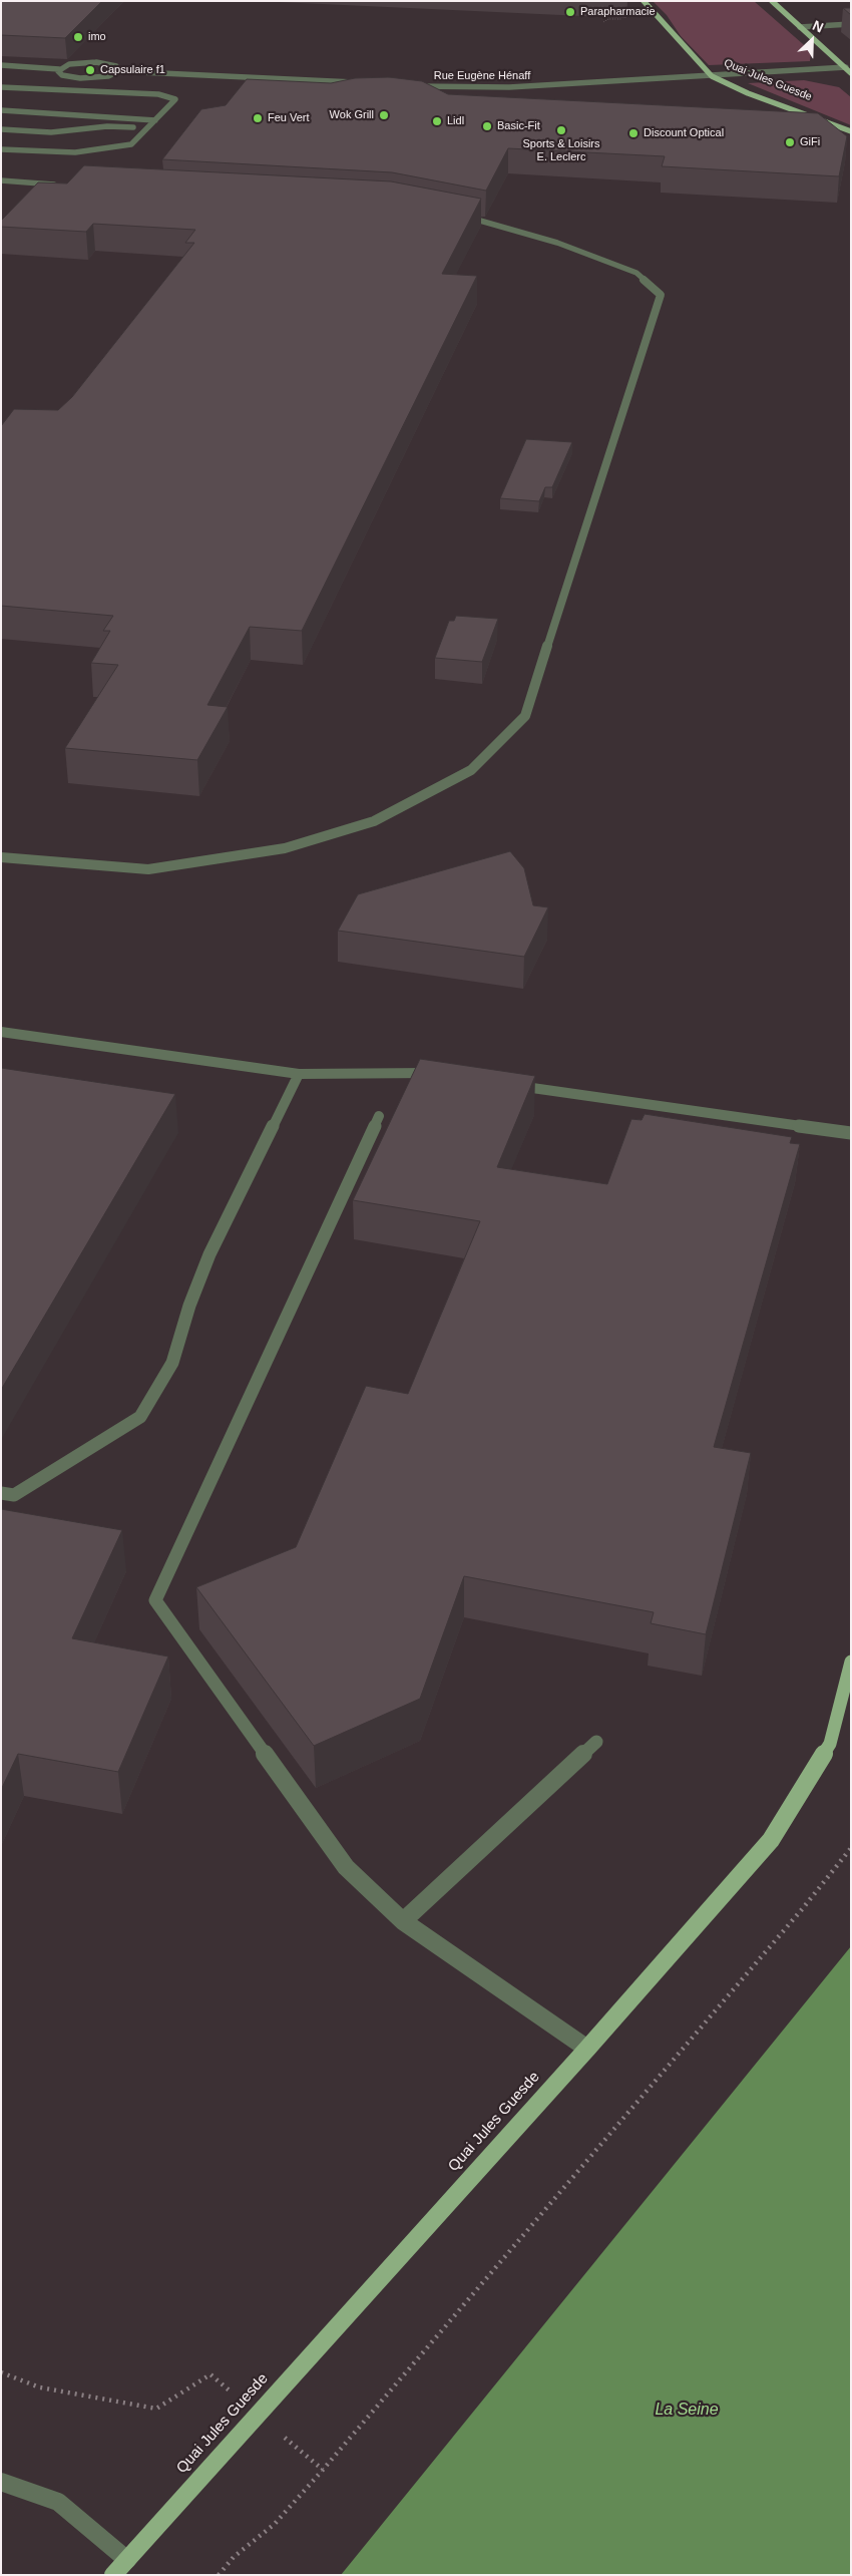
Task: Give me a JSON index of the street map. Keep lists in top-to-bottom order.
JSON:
{
  "streets": {
    "main road": ["Quai Jules Guesde"],
    "street": ["Rue Eugène Hénaff"]
  },
  "crossings": [
    ["Rue Eugène Hénaff", "Quai Jules Guesde"]
  ],
  "water": ["La Seine"],
  "places": [
    "Parapharmacie",
    "imo",
    "Capsulaire f1",
    "Wok Grill",
    "Feu Vert",
    "Lidl",
    "Basic-Fit",
    "Sports & Loisirs E. Leclerc",
    "Discount Optical",
    "GiFi"
  ],
  "north": "top right"
}
